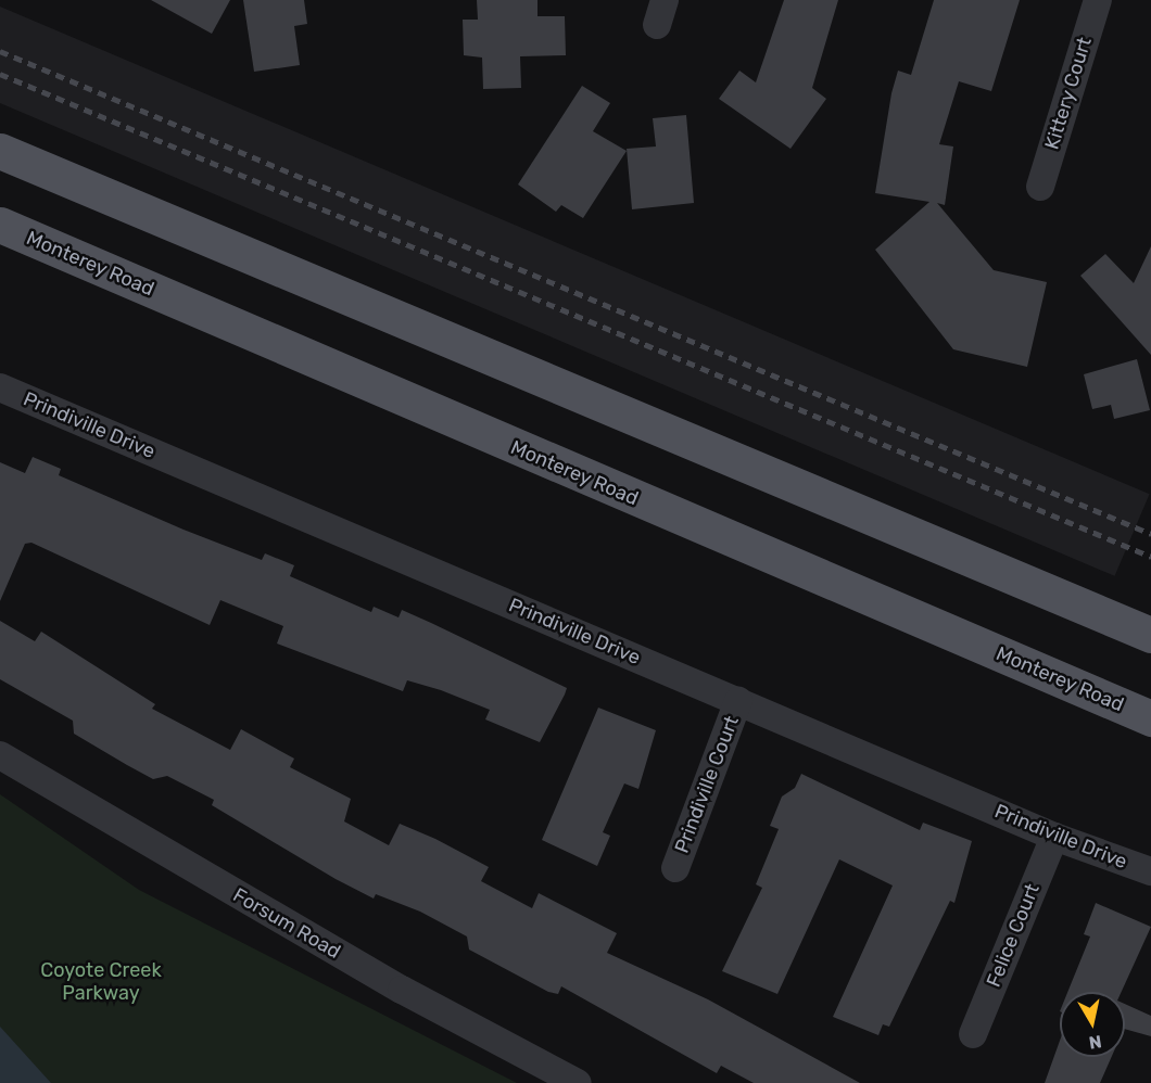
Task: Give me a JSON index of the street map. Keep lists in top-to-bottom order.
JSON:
{
  "streets": {
    "main road": ["Monterey Road"],
    "street": [
      "Kittery Court",
      "Prindiville Drive",
      "Prindiville Court",
      "Forsum Road",
      "Felice Court"
    ]
  },
  "crossings": [
    ["Prindiville Drive", "Prindiville Court"],
    ["Prindiville Drive", "Felice Court"]
  ],
  "parks": ["Coyote Creek Parkway"],
  "north": "bottom"
}
